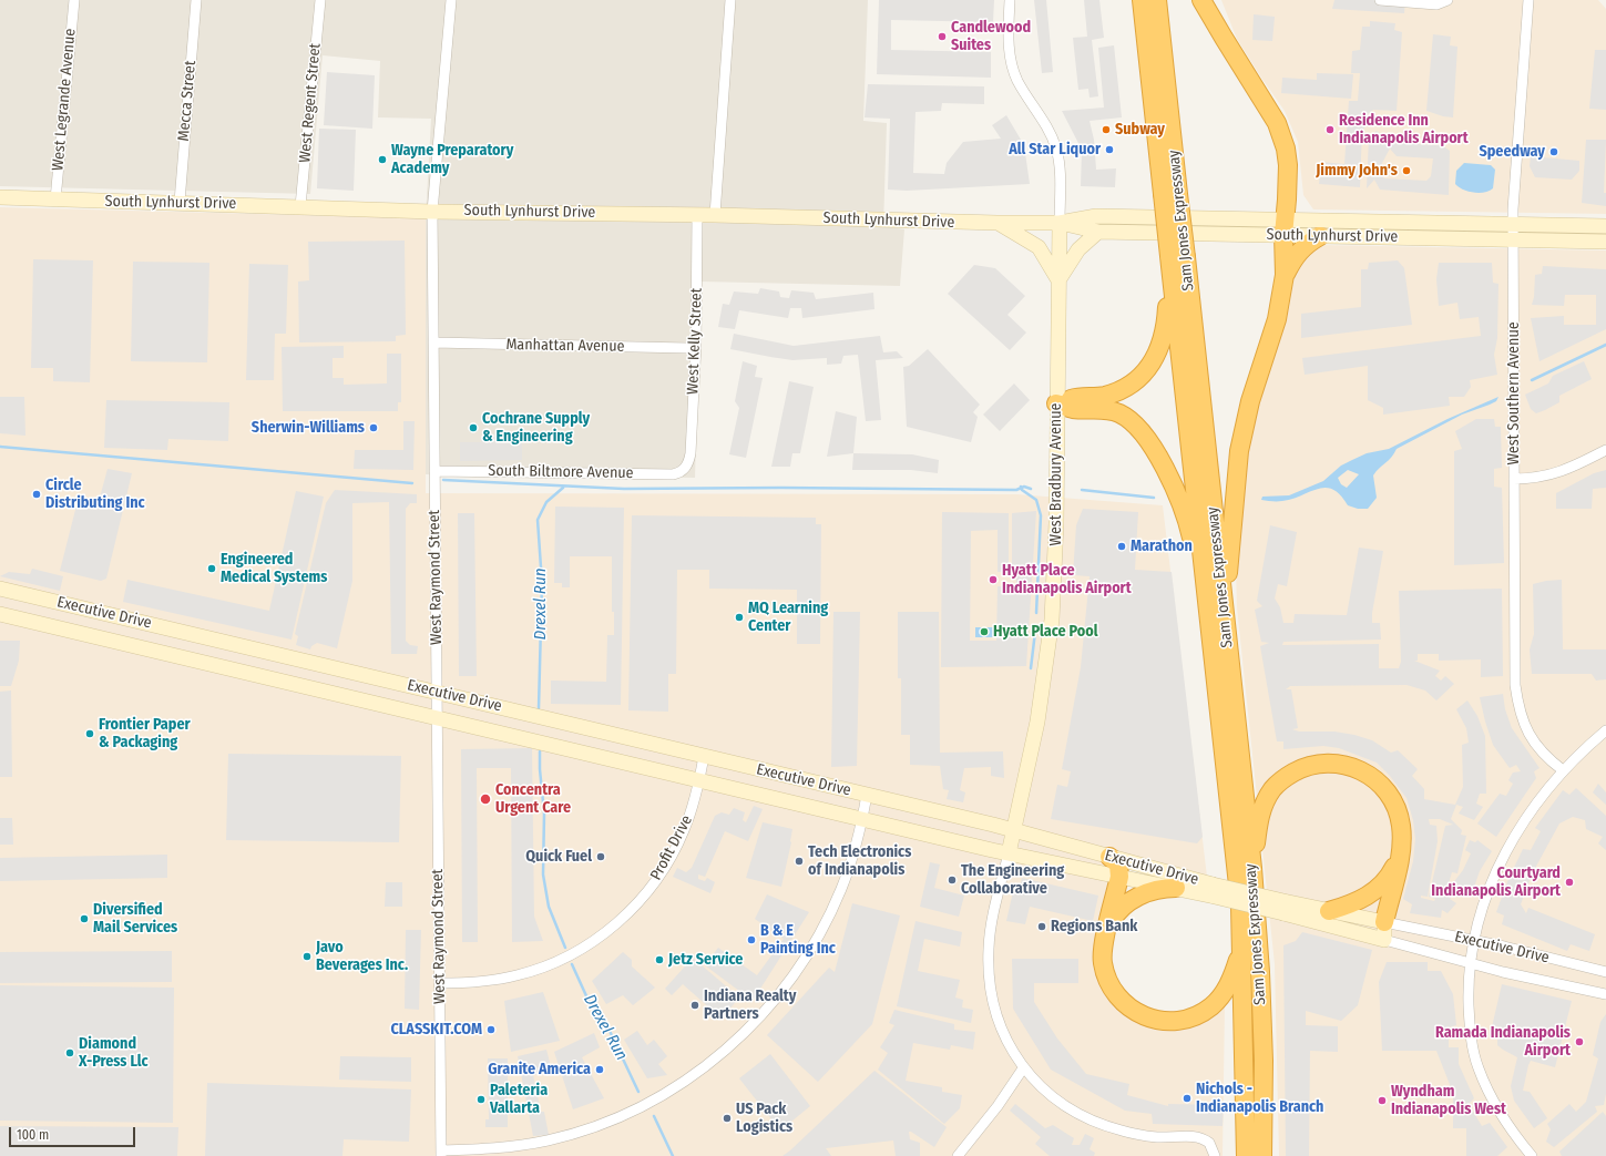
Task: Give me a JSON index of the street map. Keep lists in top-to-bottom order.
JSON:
{
  "streets": {
    "highway": ["Sam Jones Expressway"],
    "street": [
      "West Legrande Avenue",
      "Mecca Street",
      "West Regent Street",
      "South Lynhurst Drive",
      "West Kelly Street",
      "Manhattan Avenue",
      "West Southern Avenue",
      "South Biltmore Avenue",
      "West Bradbury Avenue",
      "West Raymond Street",
      "Executive Drive",
      "Profit Drive"
    ]
  },
  "crossings": [
    ["West Legrande Avenue", "South Lynhurst Drive"],
    ["Mecca Street", "South Lynhurst Drive"],
    ["West Regent Street", "South Lynhurst Drive"],
    ["South Lynhurst Drive", "West Kelly Street"],
    ["South Lynhurst Drive", "West Southern Avenue"],
    ["South Lynhurst Drive", "West Bradbury Avenue"],
    ["South Lynhurst Drive", "West Raymond Street"],
    ["West Kelly Street", "Manhattan Avenue"],
    ["West Kelly Street", "South Biltmore Avenue"],
    ["Manhattan Avenue", "West Raymond Street"],
    ["South Biltmore Avenue", "West Raymond Street"],
    ["West Bradbury Avenue", "Executive Drive"],
    ["West Raymond Street", "Executive Drive"],
    ["West Raymond Street", "Profit Drive"],
    ["Executive Drive", "Profit Drive"]
  ],
  "water": ["Drexel Run"],
  "places": [
    "Candlewood Suites",
    "Subway",
    "Residence Inn Indianapolis Airport",
    "All Star Liquor",
    "Speedway",
    "Wayne Preparatory Academy",
    "Jimmy John's",
    "Sherwin-Williams",
    "Cochrane Supply & Engineering",
    "Circle Distributing Inc",
    "Marathon",
    "Engineered Medical Systems",
    "Hyatt Place Indianapolis Airport",
    "MQ Learning Center",
    "Hyatt Place Pool",
    "Frontier Paper & Packaging",
    "Concentra Urgent Care",
    "Quick Fuel",
    "Tech Electronics of Indianapolis",
    "The Engineering Collaborative",
    "Courtyard Indianapolis Airport",
    "Diversified Mail Services",
    "Regions Bank",
    "B & E Painting Inc",
    "Javo Beverages Inc.",
    "Jetz Service",
    "Indiana Realty Partners",
    "CLASSKIT.COM",
    "Ramada Indianapolis Airport",
    "Diamond X-Press Llc",
    "Granite America",
    "Nichols - Indianapolis Branch",
    "Paleteria Vallarta",
    "Wyndham Indianapolis West",
    "US Pack Logistics"
  ],
  "scale_bar": "100 m"
}
